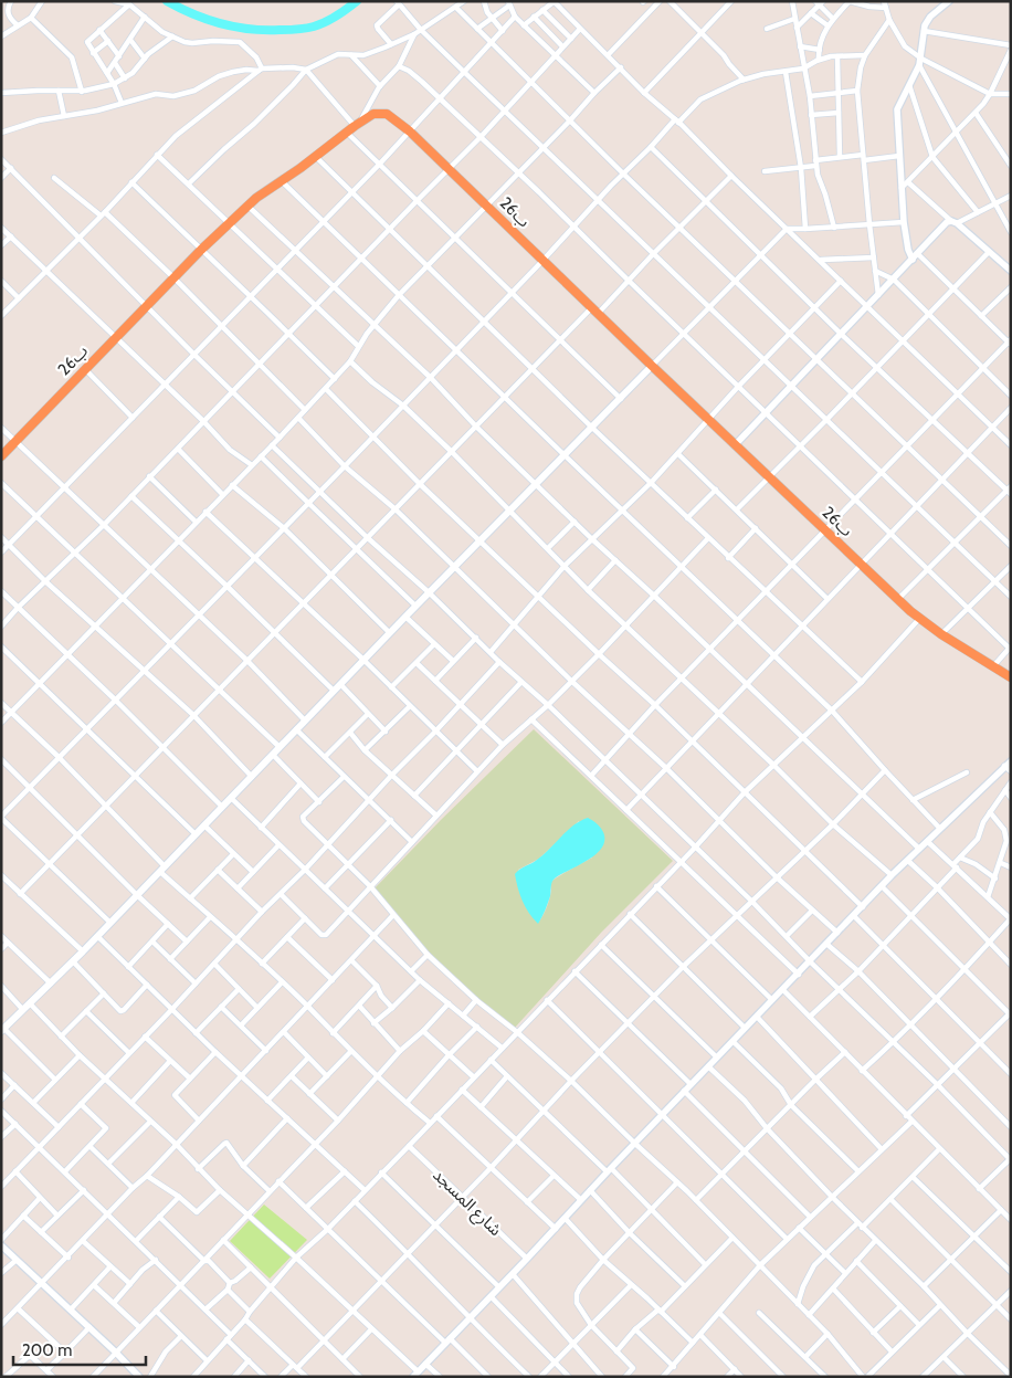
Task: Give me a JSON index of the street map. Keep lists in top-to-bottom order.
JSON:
{
  "streets": {
    "highway": ["26ب"],
    "street": ["شارع المسجد"]
  },
  "scale_bar": "200 m"
}
